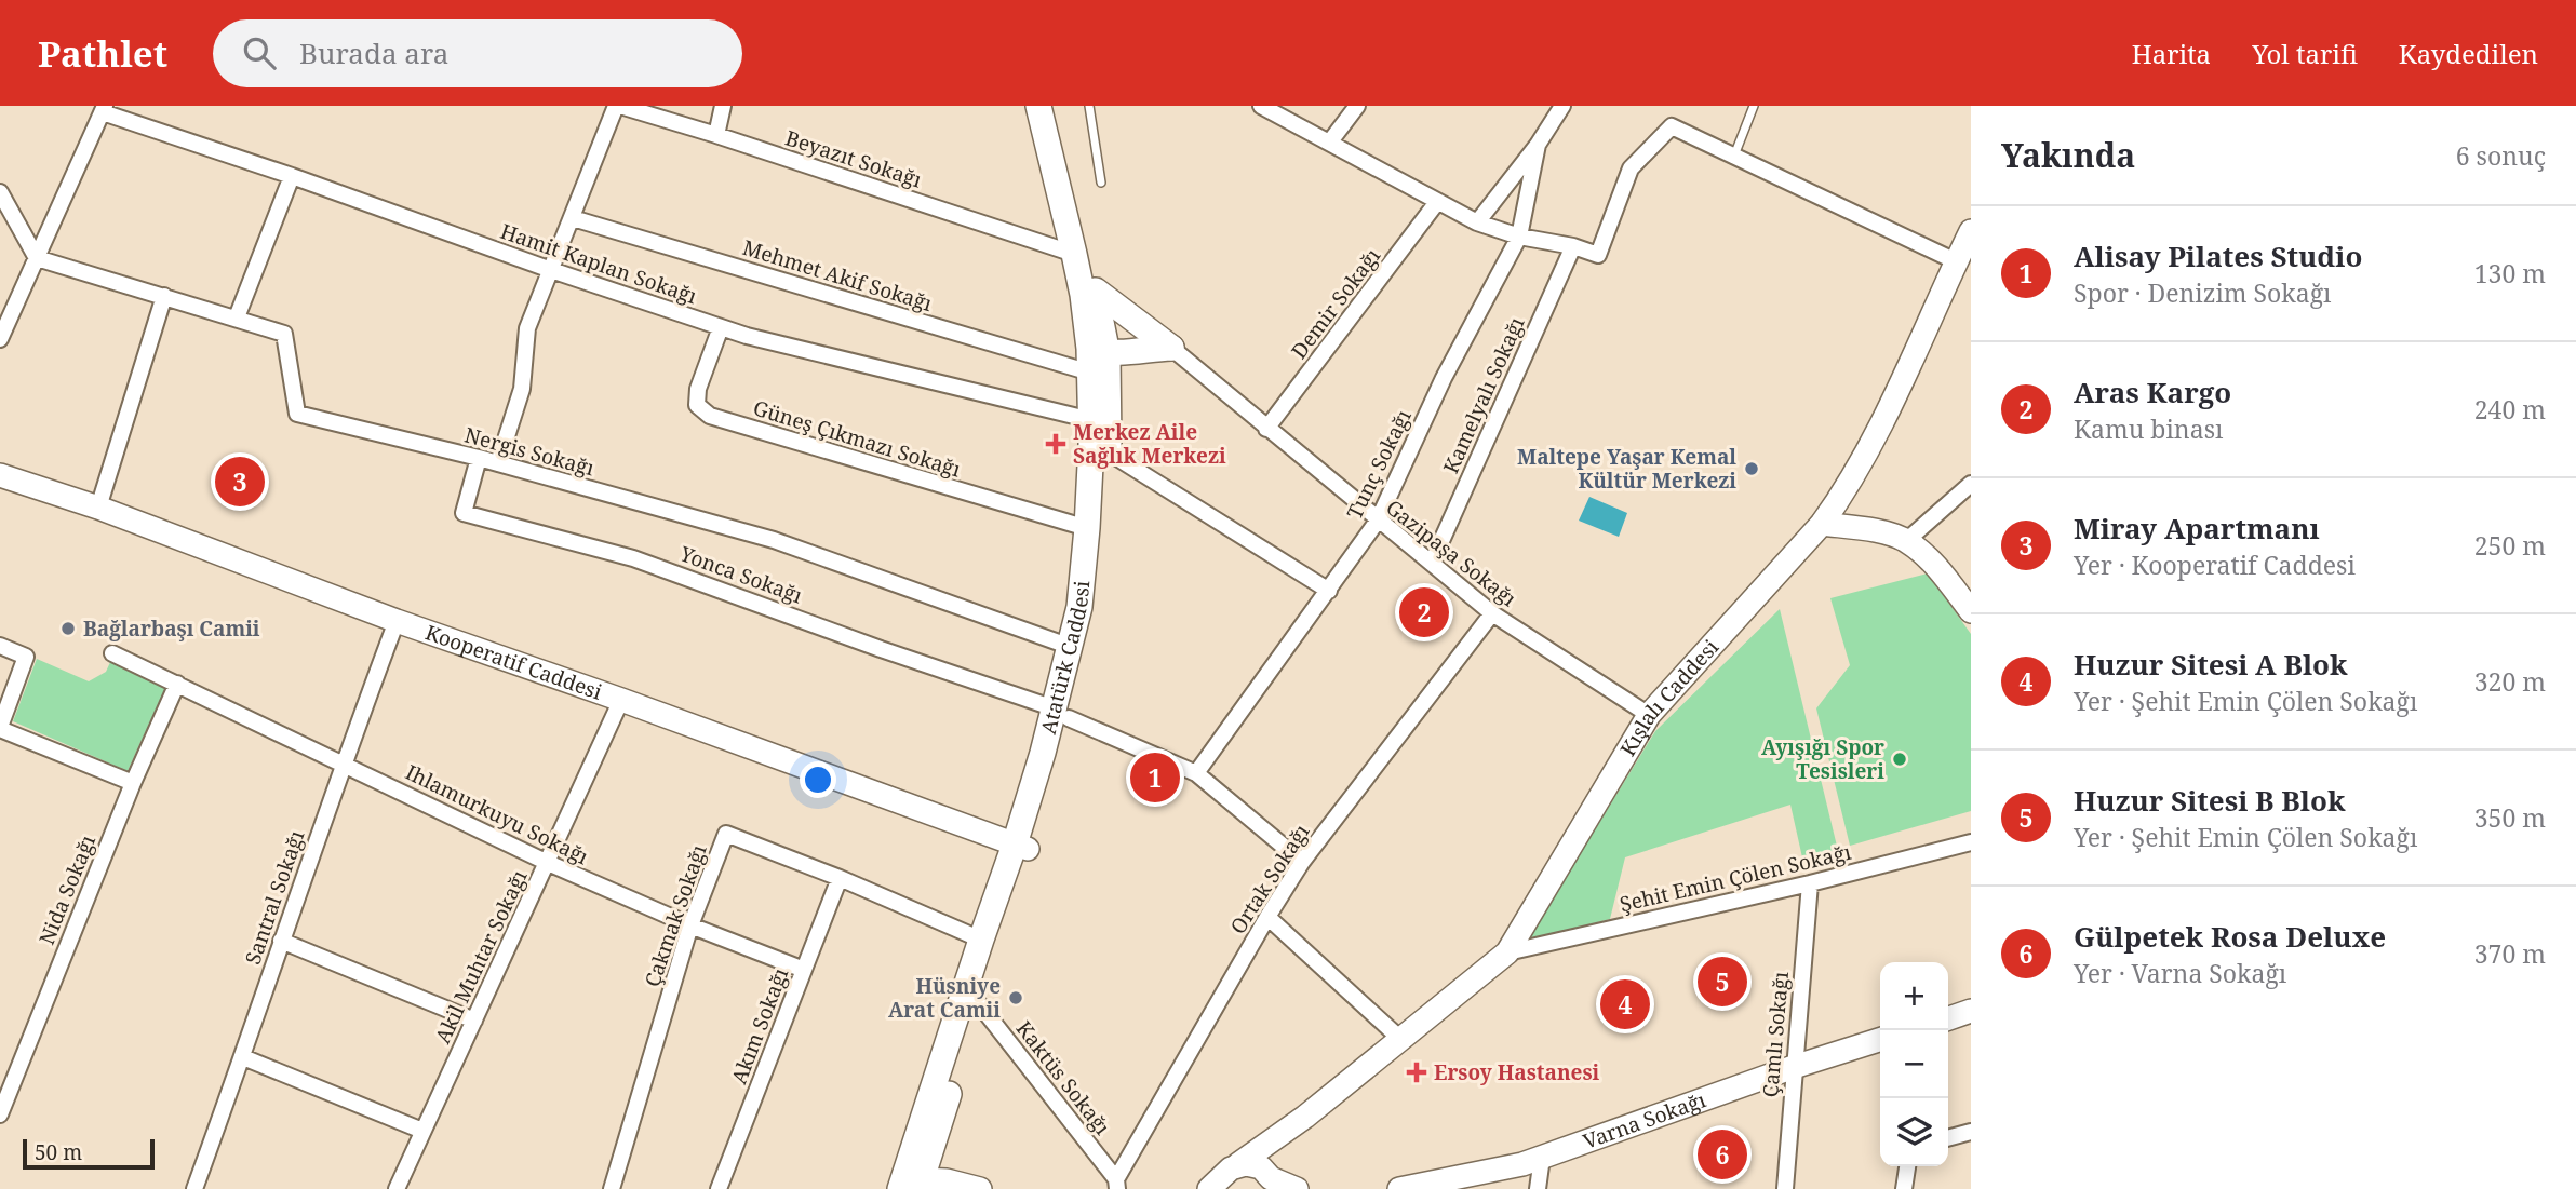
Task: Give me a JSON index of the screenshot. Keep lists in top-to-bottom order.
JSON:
{
  "streets": {
    "main road": ["Atatürk Caddesi"],
    "street": [
      "Beyazıt Sokağı",
      "Hamit Kaplan Sokağı",
      "Mehmet Akif Sokağı",
      "Demir Sokağı",
      "Kamelyalı Sokağı",
      "Güneş Çıkmazı Sokağı",
      "Nergis Sokağı",
      "Tunç Sokağı",
      "Gazipaşa Sokağı",
      "Yonca Sokağı",
      "Kooperatif Caddesi",
      "Kışlalı Caddesi",
      "Ihlamurkuyu Sokağı",
      "Şehit Emin Çölen Sokağı",
      "Ortak Sokağı",
      "Nida Sokağı",
      "Santral Sokağı",
      "Çakmak Sokağı",
      "Akil Muhtar Sokağı",
      "Akım Sokağı",
      "Çamlı Sokağı",
      "Kaktüs Sokağı",
      "Varna Sokağı"
    ]
  },
  "crossings": [
    ["Beyazıt Sokağı", "Atatürk Caddesi"],
    ["Hamit Kaplan Sokağı", "Güneş Çıkmazı Sokağı"],
    ["Hamit Kaplan Sokağı", "Tunç Sokağı"],
    ["Hamit Kaplan Sokağı", "Atatürk Caddesi"],
    ["Mehmet Akif Sokağı", "Atatürk Caddesi"],
    ["Demir Sokağı", "Gazipaşa Sokağı"],
    ["Kamelyalı Sokağı", "Gazipaşa Sokağı"],
    ["Güneş Çıkmazı Sokağı", "Atatürk Caddesi"],
    ["Nergis Sokağı", "Yonca Sokağı"],
    ["Nergis Sokağı", "Atatürk Caddesi"],
    ["Tunç Sokağı", "Gazipaşa Sokağı"],
    ["Gazipaşa Sokağı", "Kışlalı Caddesi"],
    ["Gazipaşa Sokağı", "Ortak Sokağı"],
    ["Yonca Sokağı", "Atatürk Caddesi"],
    ["Atatürk Caddesi", "Kooperatif Caddesi"],
    ["Atatürk Caddesi", "Çakmak Sokağı"],
    ["Atatürk Caddesi", "Kaktüs Sokağı"],
    ["Kooperatif Caddesi", "Santral Sokağı"],
    ["Kooperatif Caddesi", "Akil Muhtar Sokağı"],
    ["Kışlalı Caddesi", "Şehit Emin Çölen Sokağı"],
    ["Ihlamurkuyu Sokağı", "Nida Sokağı"],
    ["Ihlamurkuyu Sokağı", "Santral Sokağı"],
    ["Ihlamurkuyu Sokağı", "Çakmak Sokağı"],
    ["Ihlamurkuyu Sokağı", "Akil Muhtar Sokağı"],
    ["Ihlamurkuyu Sokağı", "Akım Sokağı"],
    ["Şehit Emin Çölen Sokağı", "Çamlı Sokağı"],
    ["Ortak Sokağı", "Kaktüs Sokağı"],
    ["Çakmak Sokağı", "Akım Sokağı"],
    ["Çamlı Sokağı", "Varna Sokağı"]
  ],
  "places": {
    "health": ["Merkez Aile Sağlık Merkezi", "Ersoy Hastanesi"],
    "other": [
      "Maltepe Yaşar Kemal Kültür Merkezi",
      "Bağlarbaşı Camii",
      "Ayışığı Spor Tesisleri",
      "Hüsniye Arat Camii"
    ]
  },
  "scale_bar": "50 m",
  "page": {
    "header": "Pathlet",
    "search": "Burada ara",
    "nav": ["Harita", "Yol tarifi", "Kaydedilen"],
    "heading": ["Yakında", "6 sonuç"],
    "list": [
      {
        "mark": "1",
        "name": "Alisay Pilates Studio",
        "note": "Spor · Denizim Sokağı",
        "value": "130 m"
      },
      {
        "mark": "2",
        "name": "Aras Kargo",
        "note": "Kamu binası",
        "value": "240 m"
      },
      {
        "mark": "3",
        "name": "Miray Apartmanı",
        "note": "Yer · Kooperatif Caddesi",
        "value": "250 m"
      },
      {
        "mark": "4",
        "name": "Huzur Sitesi A Blok",
        "note": "Yer · Şehit Emin Çölen Sokağı",
        "value": "320 m"
      },
      {
        "mark": "5",
        "name": "Huzur Sitesi B Blok",
        "note": "Yer · Şehit Emin Çölen Sokağı",
        "value": "350 m"
      },
      {
        "mark": "6",
        "name": "Gülpetek Rosa Deluxe",
        "note": "Yer · Varna Sokağı",
        "value": "370 m"
      }
    ],
    "pins": [
      "3",
      "2",
      "1",
      "5",
      "4",
      "6"
    ],
    "map_buttons": ["+", "−"],
    "scale": "50 m"
  }
}
